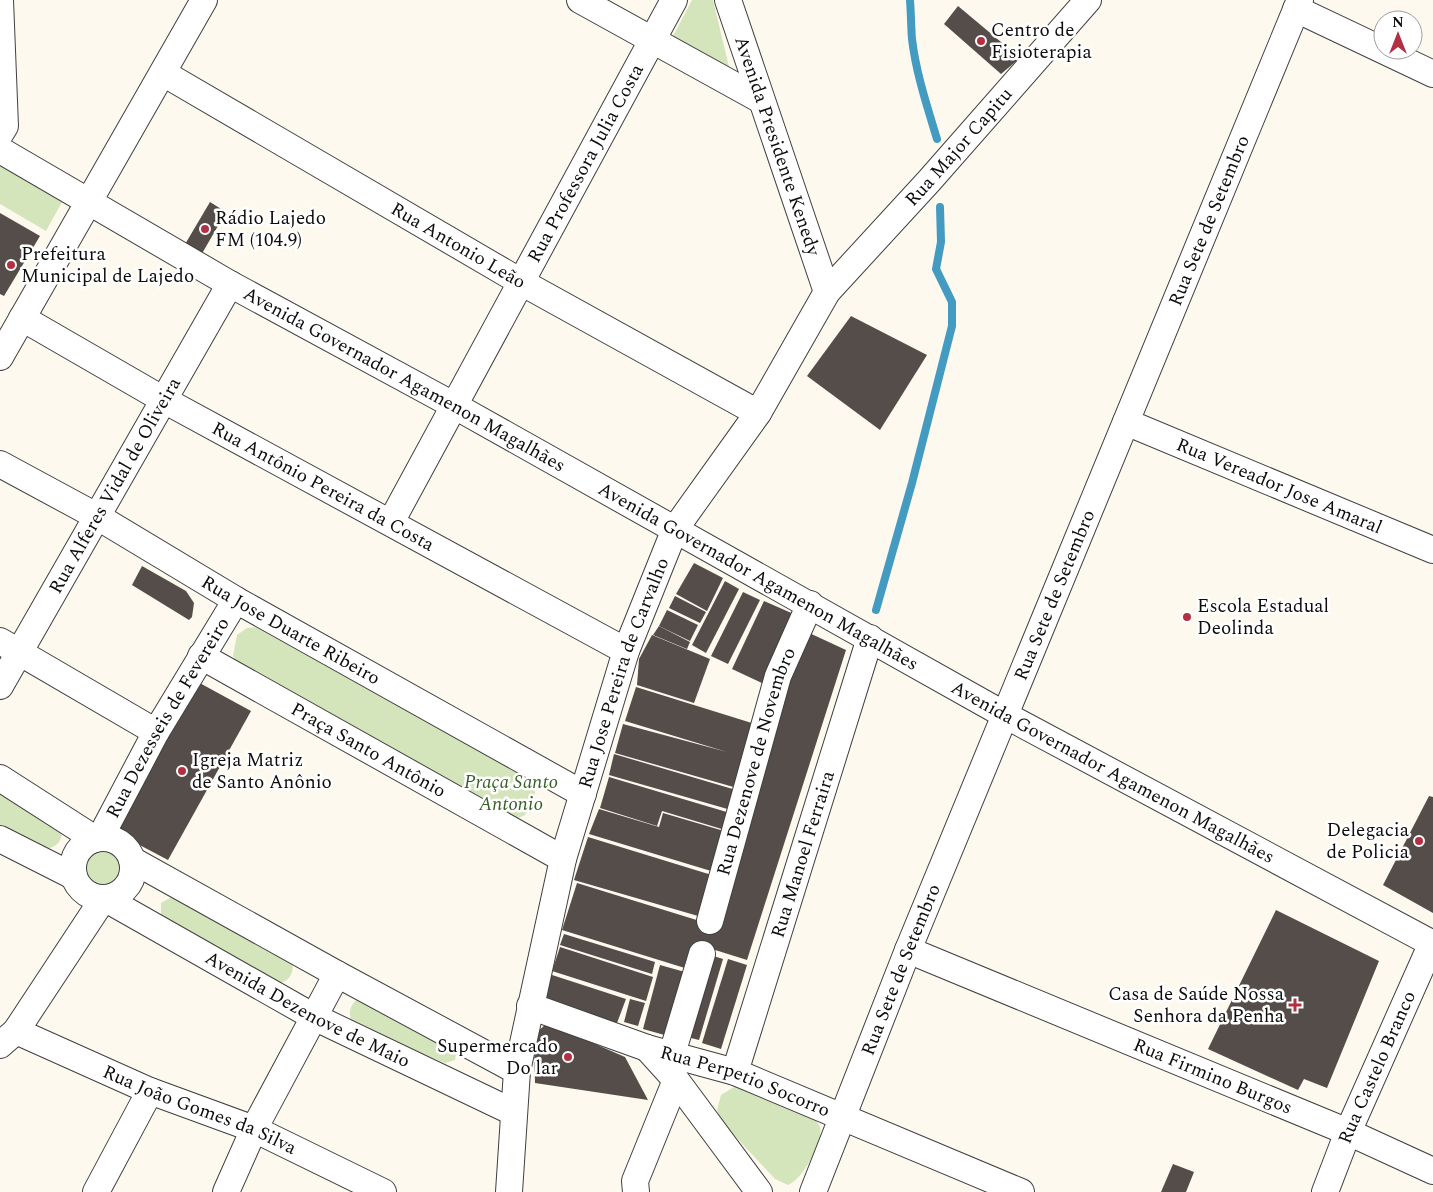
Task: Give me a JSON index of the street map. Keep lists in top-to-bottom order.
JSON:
{
  "streets": {
    "street": [
      "Avenida Presidente Kenedy",
      "Rua Major Capitu",
      "Rua Professora Julia Costa",
      "Rua Sete de Setembro",
      "Rua Antonio Leão",
      "Avenida Governador Agamenon Magalhães",
      "Rua Alferes Vidal de Oliveira",
      "Rua Antônio Pereira da Costa",
      "Rua Vereador Jose Amaral",
      "Rua Jose Duarte Ribeiro",
      "Rua Jose Pereira de Carvalho",
      "Rua Dezesseis de Fevereiro",
      "Praça Santo Antônio",
      "Rua Dezenove de Novembro",
      "Rua Manoel Ferraira",
      "Avenida Dezenove de Maio",
      "Rua Castelo Branco",
      "Rua Firmino Burgos",
      "Rua Perpetio Socorro",
      "Rua João Gomes da Silva"
    ]
  },
  "crossings": [
    ["Avenida Presidente Kenedy", "Rua Major Capitu"],
    ["Avenida Presidente Kenedy", "Rua Jose Pereira de Carvalho"],
    ["Rua Major Capitu", "Rua Jose Pereira de Carvalho"],
    ["Rua Professora Julia Costa", "Rua Antonio Leão"],
    ["Rua Professora Julia Costa", "Avenida Governador Agamenon Magalhães"],
    ["Rua Professora Julia Costa", "Rua Antônio Pereira da Costa"],
    ["Rua Sete de Setembro", "Avenida Governador Agamenon Magalhães"],
    ["Rua Sete de Setembro", "Rua Vereador Jose Amaral"],
    ["Rua Sete de Setembro", "Rua Firmino Burgos"],
    ["Rua Sete de Setembro", "Rua Perpetio Socorro"],
    ["Rua Antonio Leão", "Rua Jose Pereira de Carvalho"],
    ["Avenida Governador Agamenon Magalhães", "Rua Alferes Vidal de Oliveira"],
    ["Avenida Governador Agamenon Magalhães", "Rua Jose Pereira de Carvalho"],
    ["Avenida Governador Agamenon Magalhães", "Rua Dezenove de Novembro"],
    ["Avenida Governador Agamenon Magalhães", "Rua Manoel Ferraira"],
    ["Avenida Governador Agamenon Magalhães", "Rua Castelo Branco"],
    ["Rua Alferes Vidal de Oliveira", "Rua Antônio Pereira da Costa"],
    ["Rua Alferes Vidal de Oliveira", "Rua Jose Duarte Ribeiro"],
    ["Rua Antônio Pereira da Costa", "Rua Jose Pereira de Carvalho"],
    ["Rua Jose Duarte Ribeiro", "Rua Jose Pereira de Carvalho"],
    ["Rua Jose Duarte Ribeiro", "Rua Dezesseis de Fevereiro"],
    ["Rua Jose Pereira de Carvalho", "Praça Santo Antônio"],
    ["Rua Jose Pereira de Carvalho", "Avenida Dezenove de Maio"],
    ["Rua Jose Pereira de Carvalho", "Rua Perpetio Socorro"],
    ["Rua Dezesseis de Fevereiro", "Praça Santo Antônio"],
    ["Rua Dezesseis de Fevereiro", "Avenida Dezenove de Maio"],
    ["Rua Manoel Ferraira", "Rua Perpetio Socorro"],
    ["Rua Castelo Branco", "Rua Firmino Burgos"]
  ],
  "parks": ["Praça Santo Antonio"],
  "places": {
    "other": [
      "Centro de Fisioterapia",
      "Rádio Lajedo FM (104.9)",
      "Prefeitura Municipal de Lajedo",
      "Escola Estadual Deolinda",
      "Igreja Matriz de Santo Anônio",
      "Delegacia de Policia",
      "Supermercado Do lar"
    ],
    "health": ["Casa de Saúde Nossa Senhora da Penha"]
  },
  "north": "top"
}
